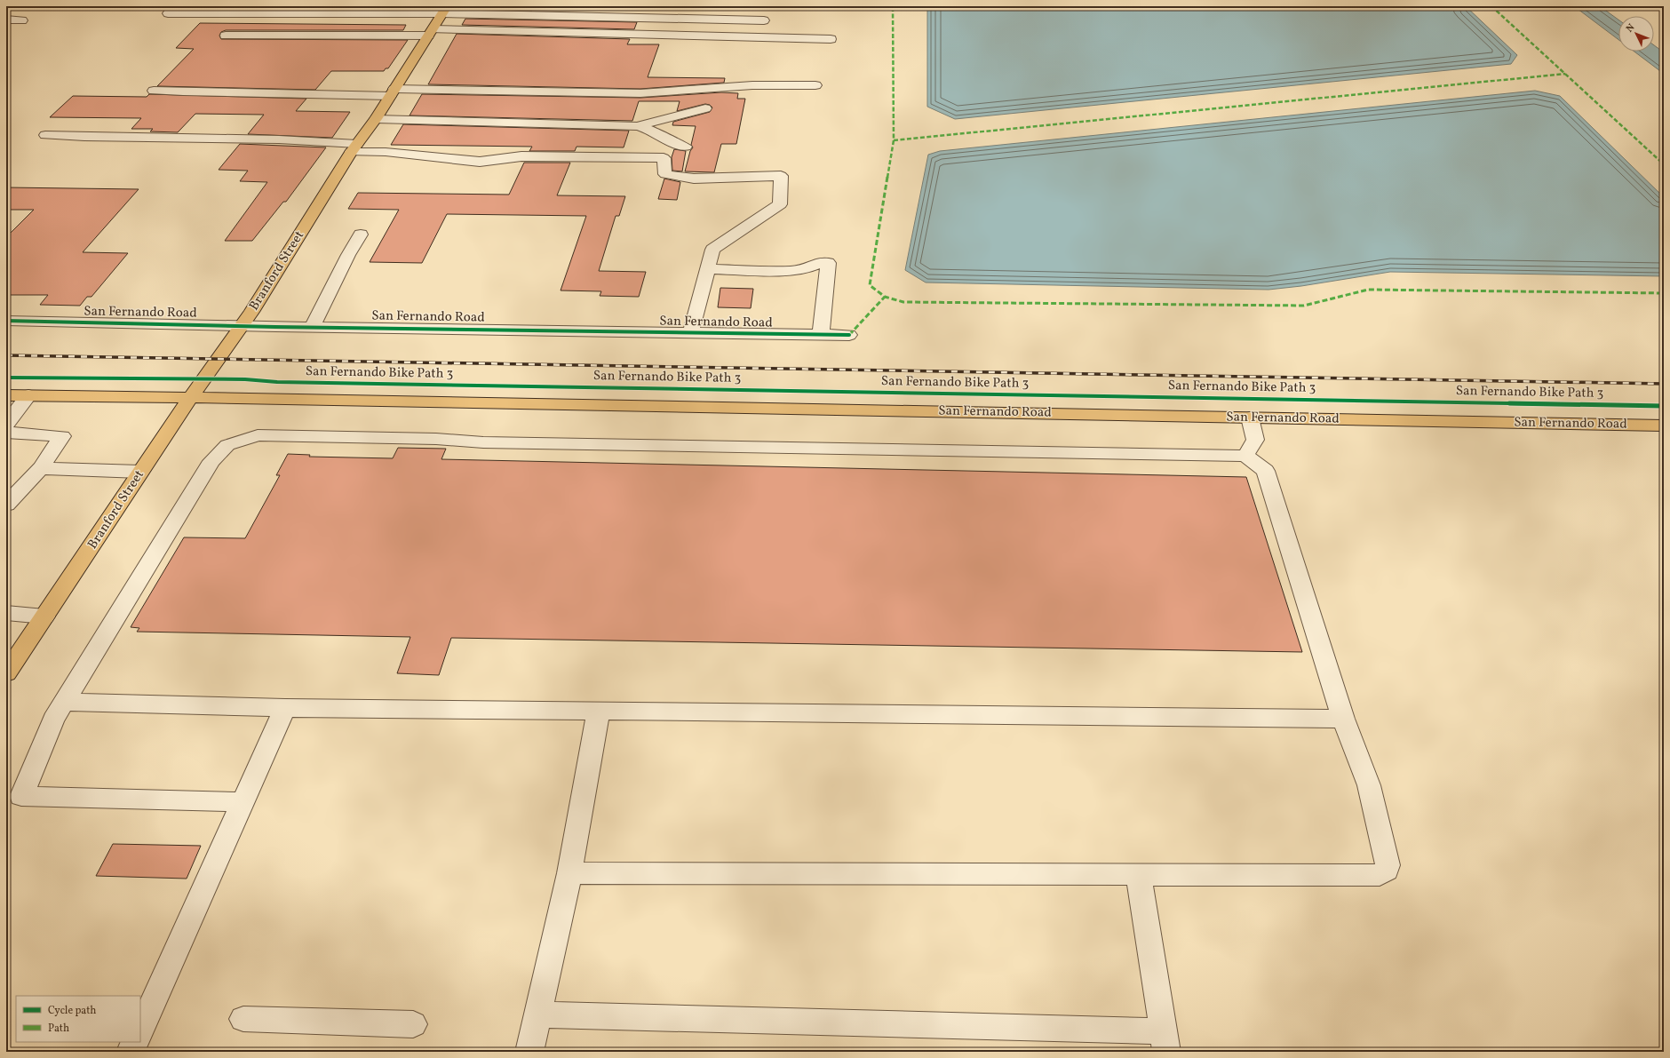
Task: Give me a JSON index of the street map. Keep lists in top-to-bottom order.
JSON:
{
  "streets": {
    "main road": ["Branford Street", "San Fernando Road"],
    "cycle path": ["San Fernando Bike Path 3"]
  },
  "crossings": [
    ["Branford Street", "San Fernando Road"]
  ],
  "legend": ["Cycle path", "Path"],
  "north": "top left"
}
